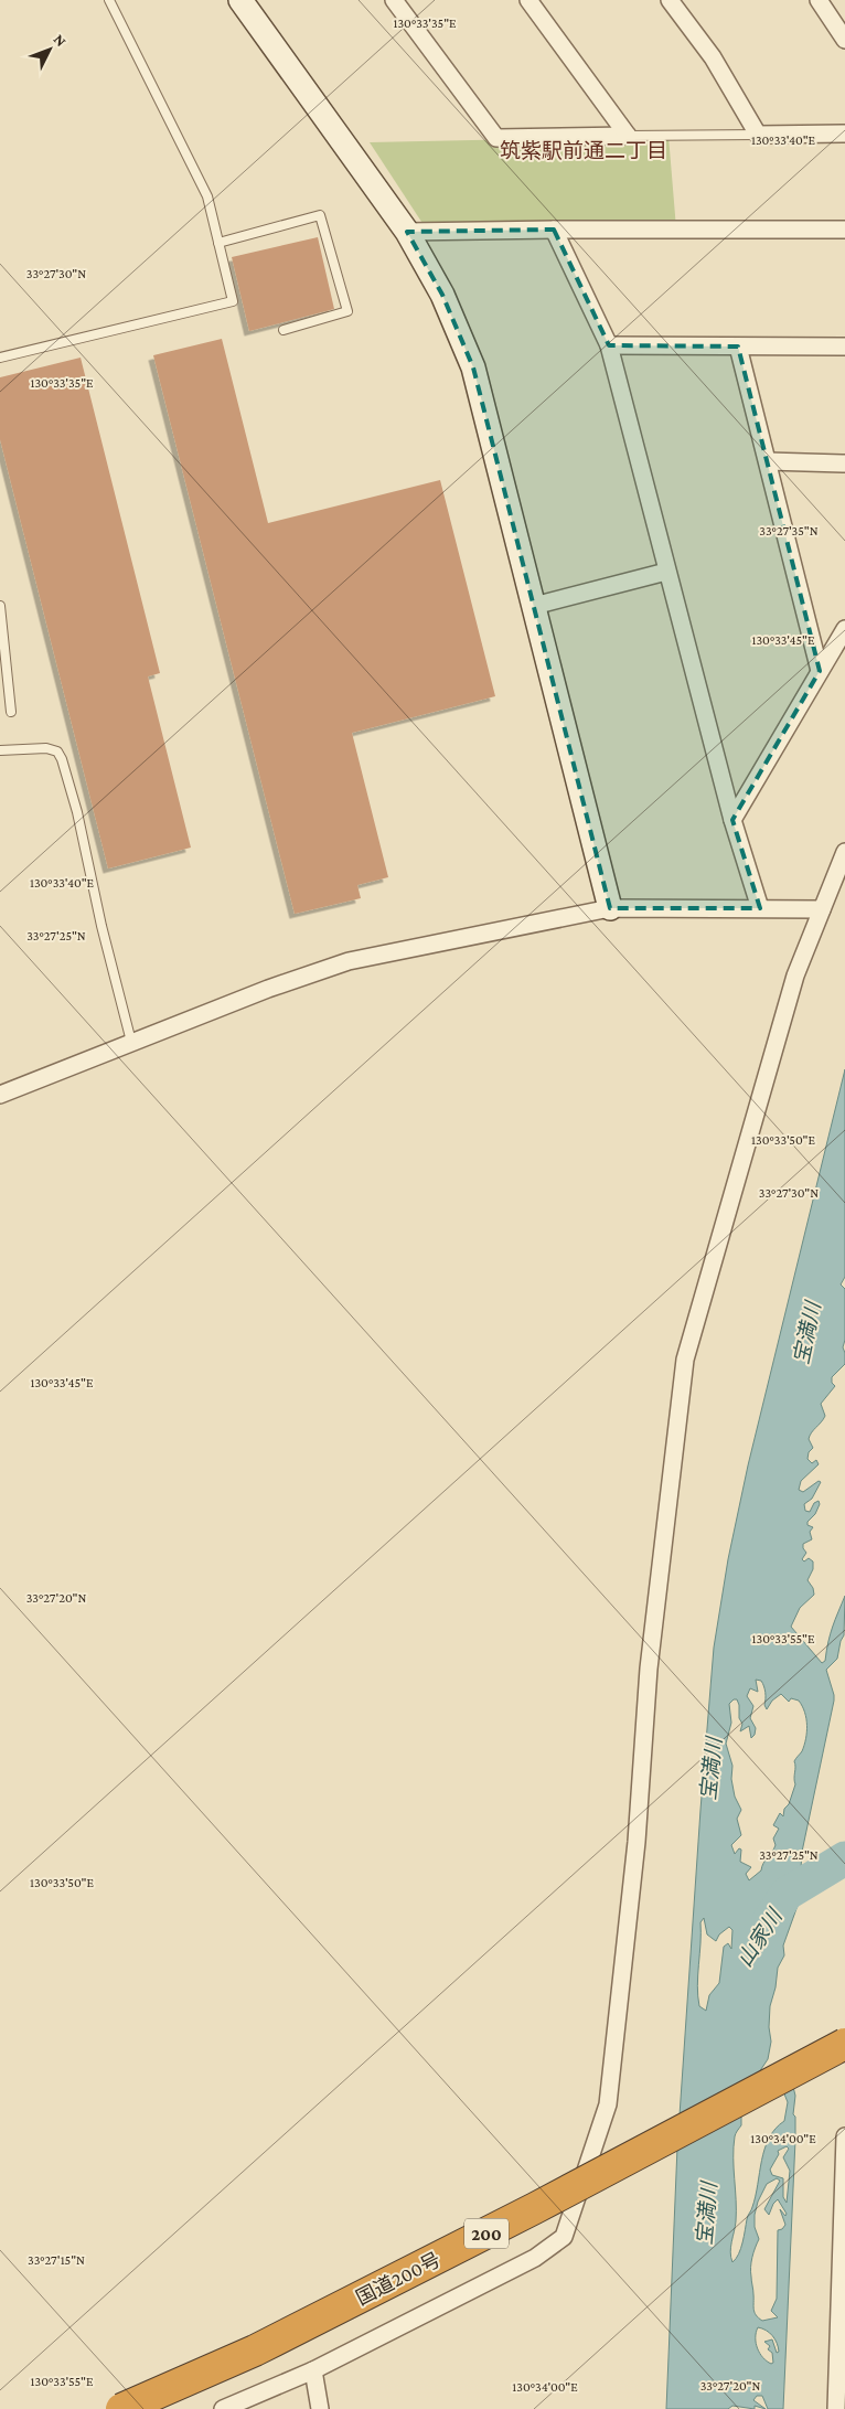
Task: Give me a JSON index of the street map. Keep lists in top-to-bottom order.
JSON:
{
  "streets": {
    "highway": ["200", "国道200号"]
  },
  "districts": ["筑紫駅前通二丁目"],
  "water": ["宝満川", "山家川"],
  "north": "top right",
  "coordinates": [
    "130°33'35\"E",
    "130°33'40\"E",
    "33°27'30\"N",
    "33°27'35\"N",
    "130°33'45\"E",
    "33°27'25\"N",
    "130°33'50\"E",
    "33°27'20\"N",
    "130°33'55\"E",
    "130°34'00\"E",
    "33°27'15\"N"
  ]
}
